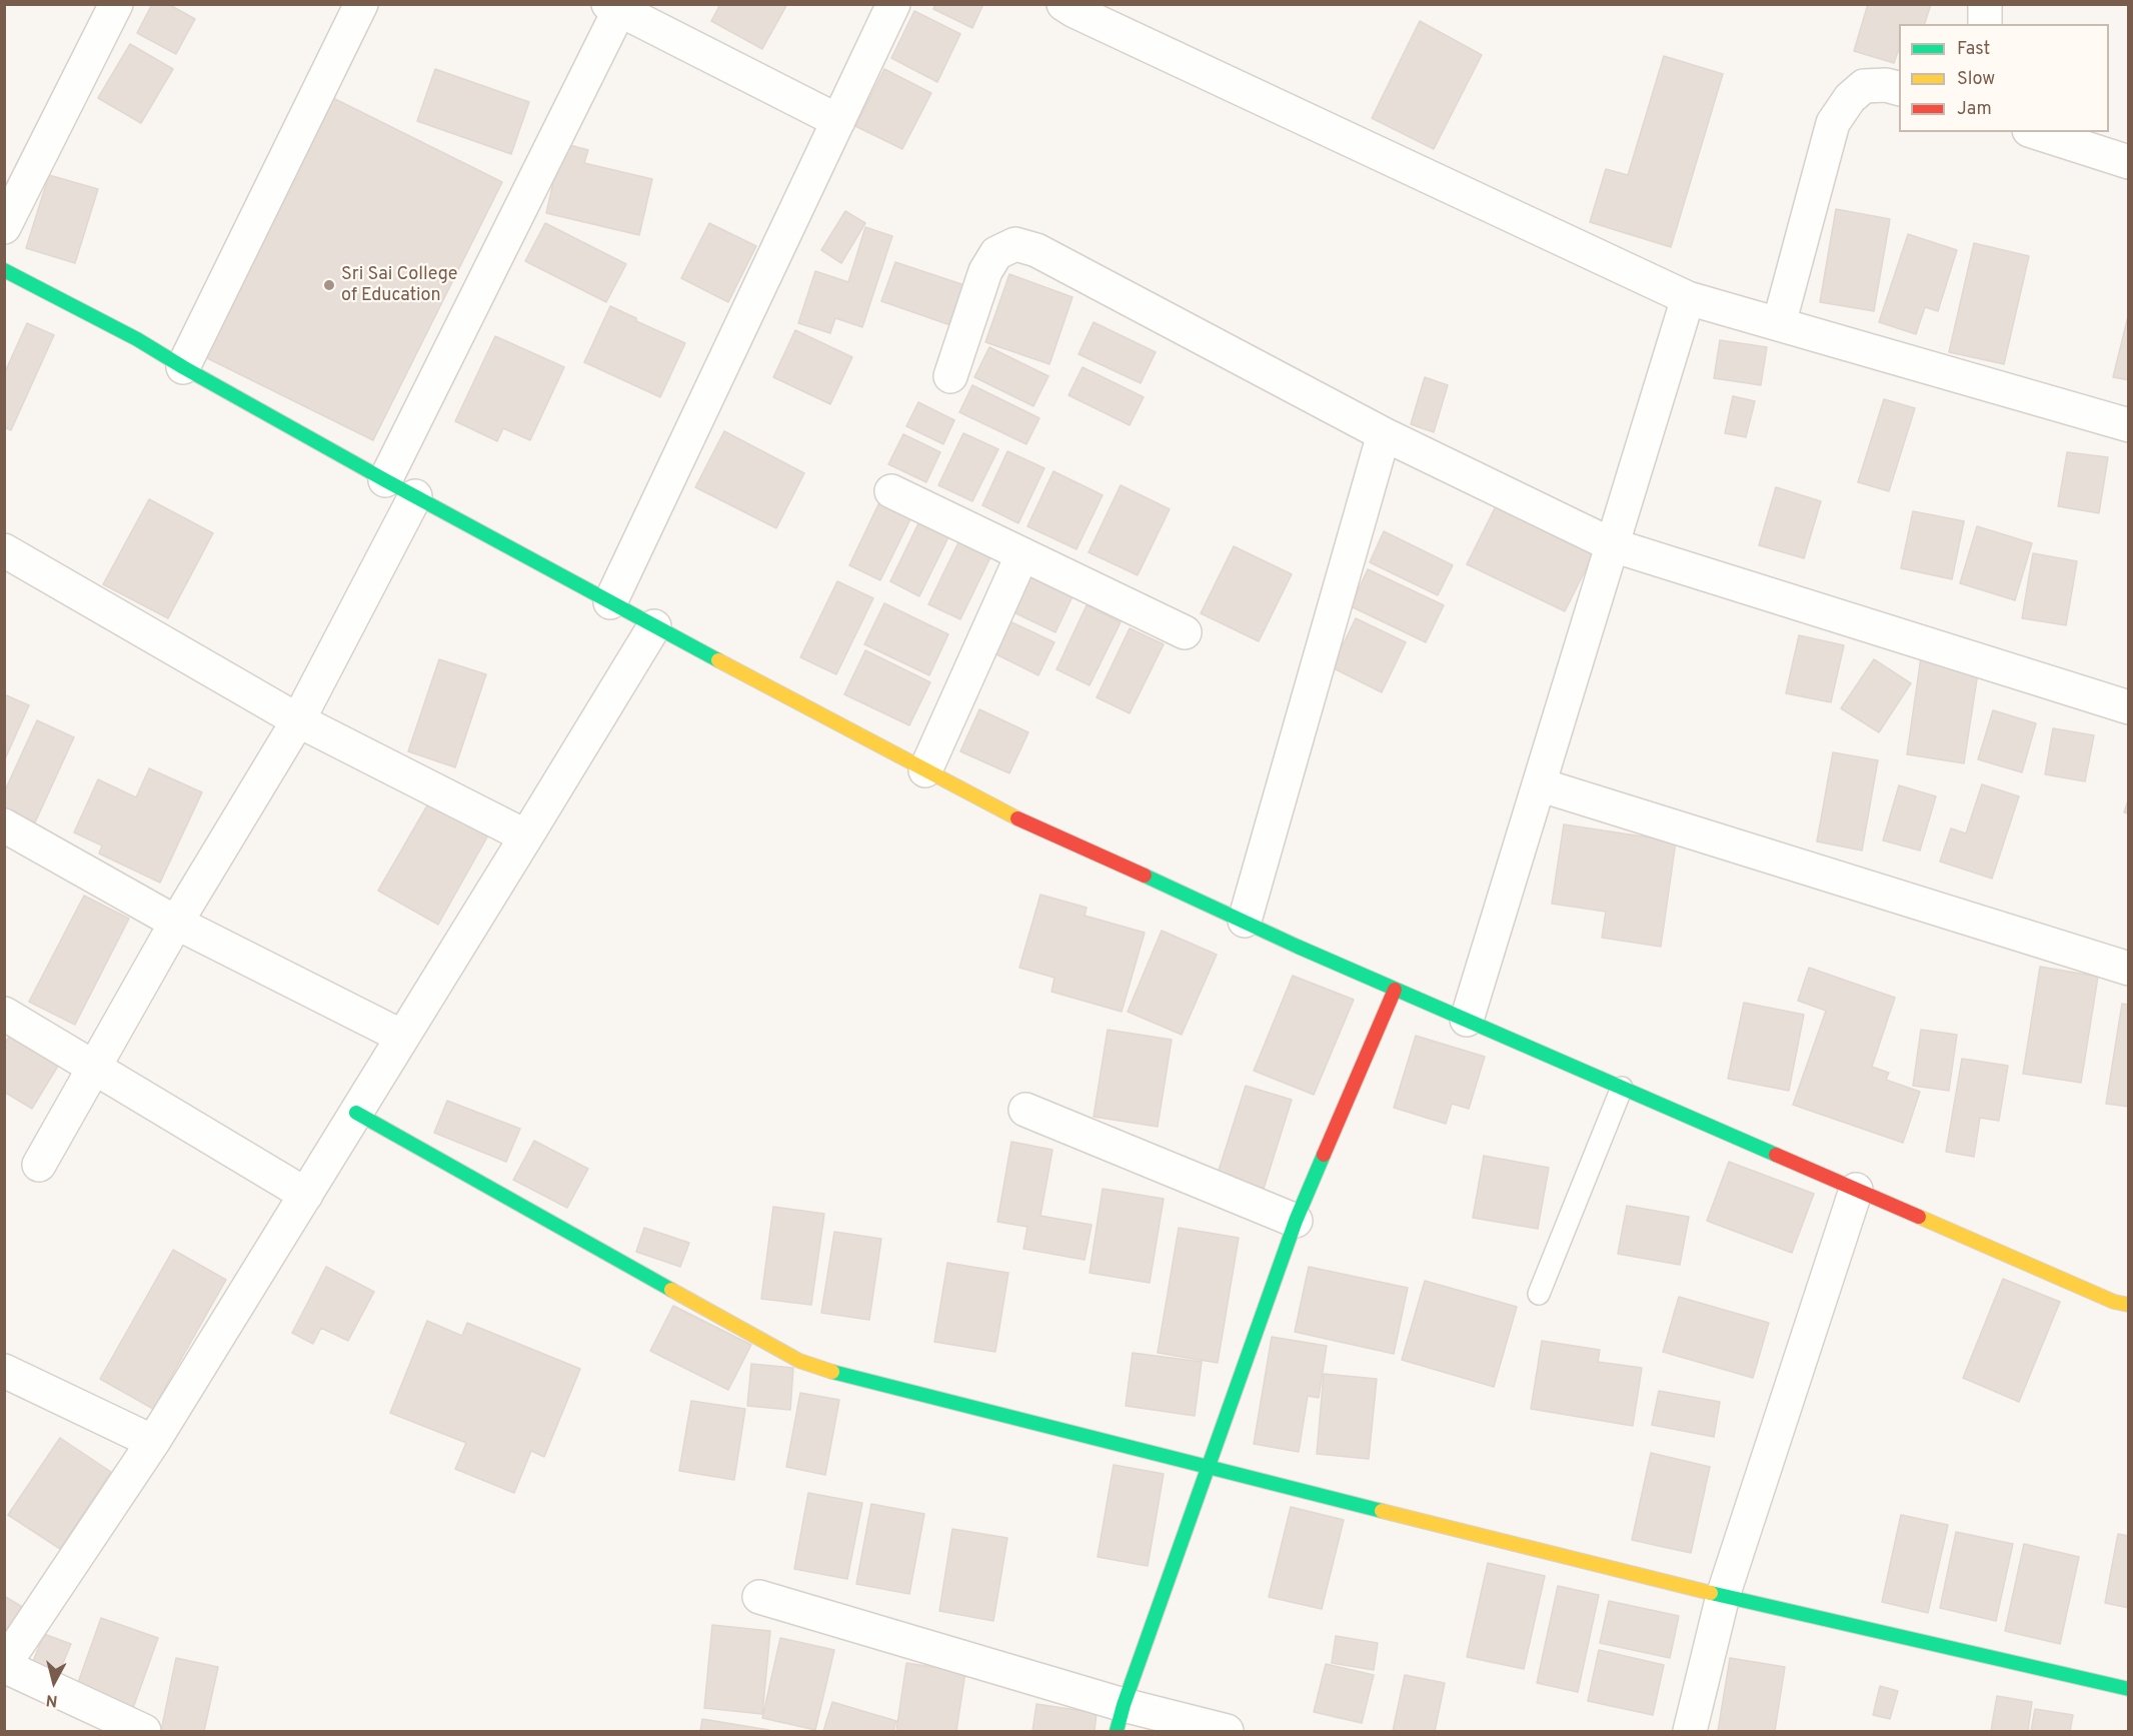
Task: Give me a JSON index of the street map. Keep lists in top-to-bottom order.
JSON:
{
  "places": ["Sri Sai College of Education"],
  "legend": ["Fast", "Slow", "Jam"],
  "north": "bottom"
}
